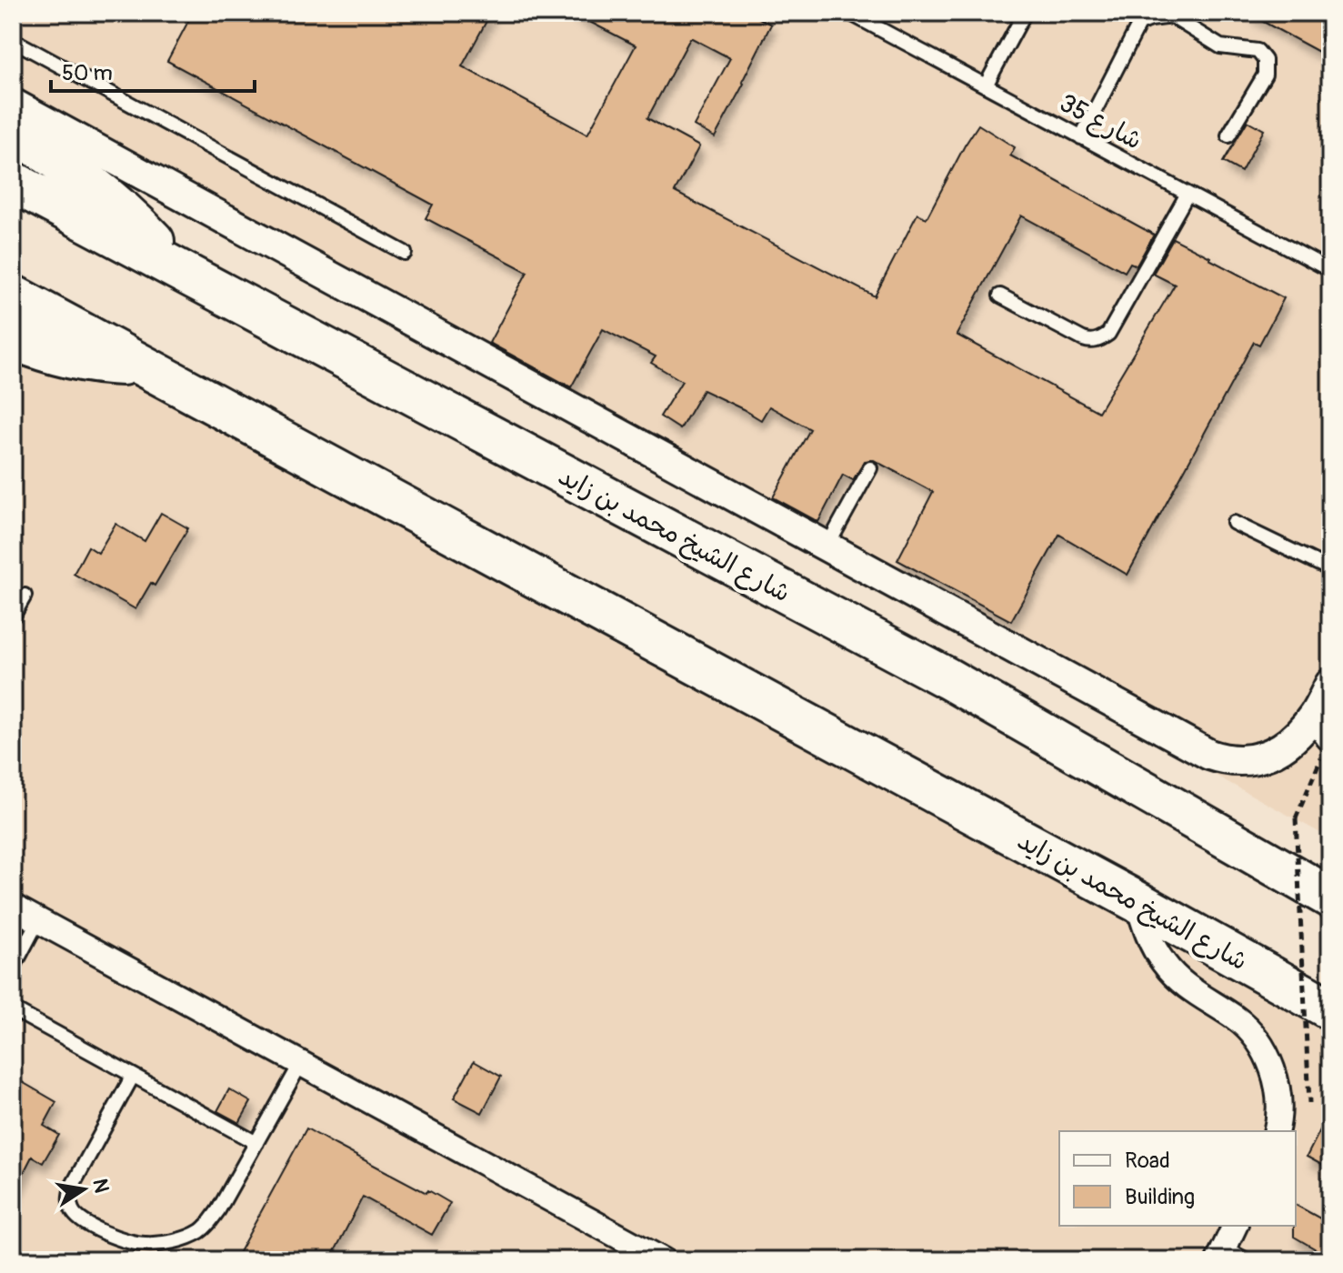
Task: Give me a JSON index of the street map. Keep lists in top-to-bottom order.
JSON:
{
  "streets": {
    "highway": ["شارع الشيخ محمد بن زايد"],
    "lane": ["شارع 35"]
  },
  "legend": ["Road", "Building"],
  "scale_bar": "50 m",
  "north": "right"
}
